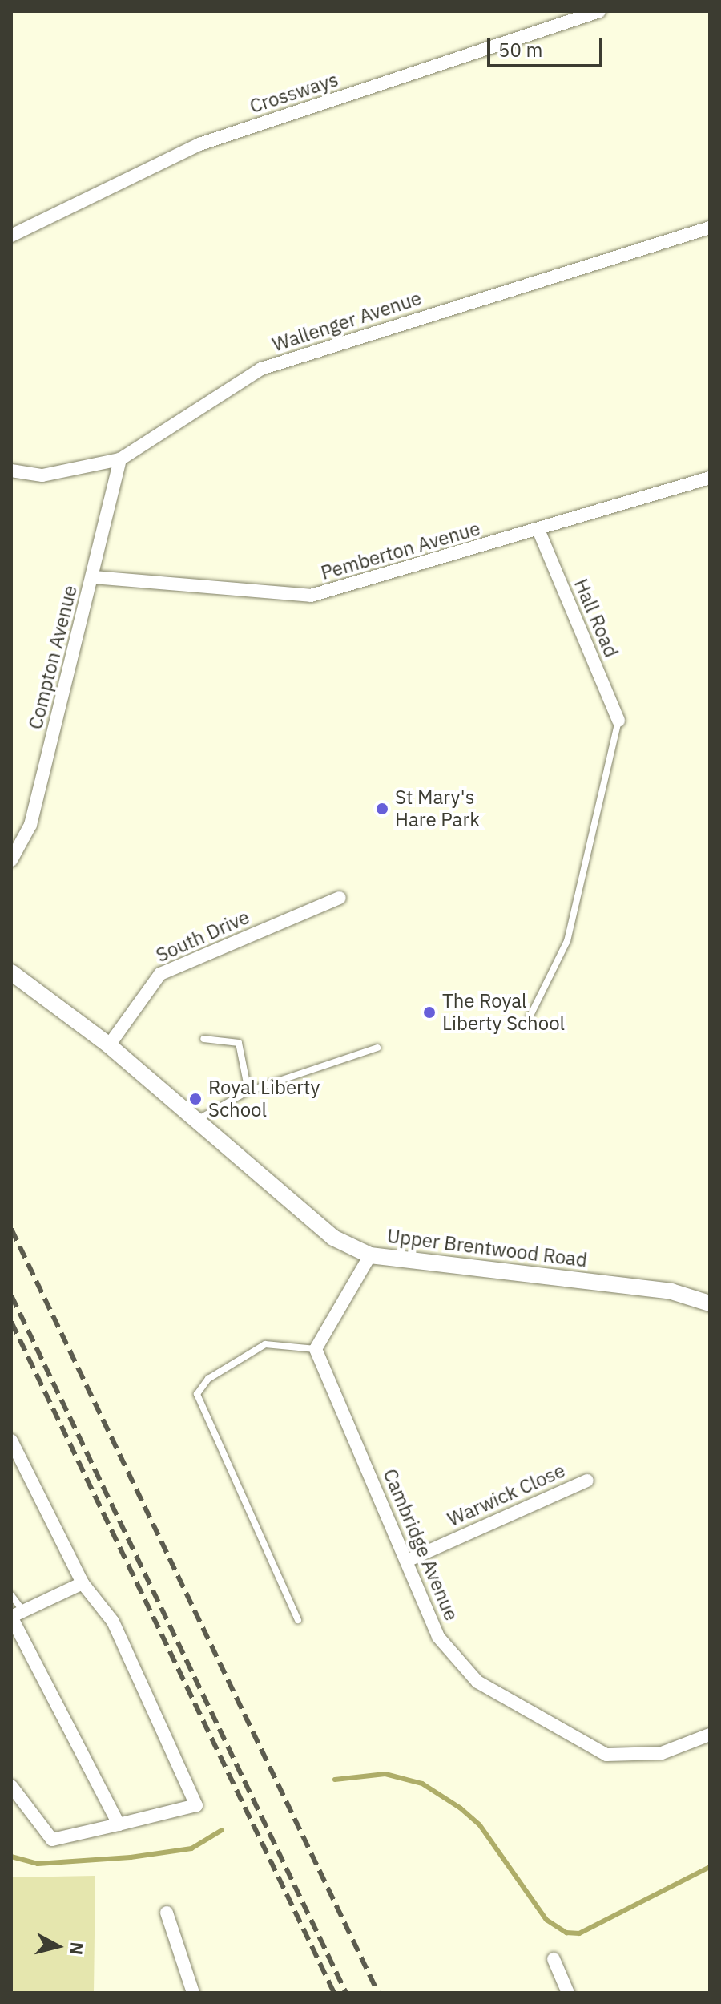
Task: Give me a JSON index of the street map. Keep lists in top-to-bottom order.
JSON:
{
  "streets": {
    "street": [
      "Crossways",
      "Wallenger Avenue",
      "Pemberton Avenue",
      "Hall Road",
      "Compton Avenue",
      "South Drive",
      "Upper Brentwood Road",
      "Warwick Close",
      "Cambridge Avenue"
    ]
  },
  "crossings": [
    ["Wallenger Avenue", "Compton Avenue"],
    ["Pemberton Avenue", "Hall Road"],
    ["Pemberton Avenue", "Compton Avenue"],
    ["South Drive", "Upper Brentwood Road"],
    ["Warwick Close", "Cambridge Avenue"]
  ],
  "places": ["St Mary's Hare Park", "The Royal Liberty School", "Royal Liberty School"],
  "scale_bar": "50 m",
  "north": "right"
}
